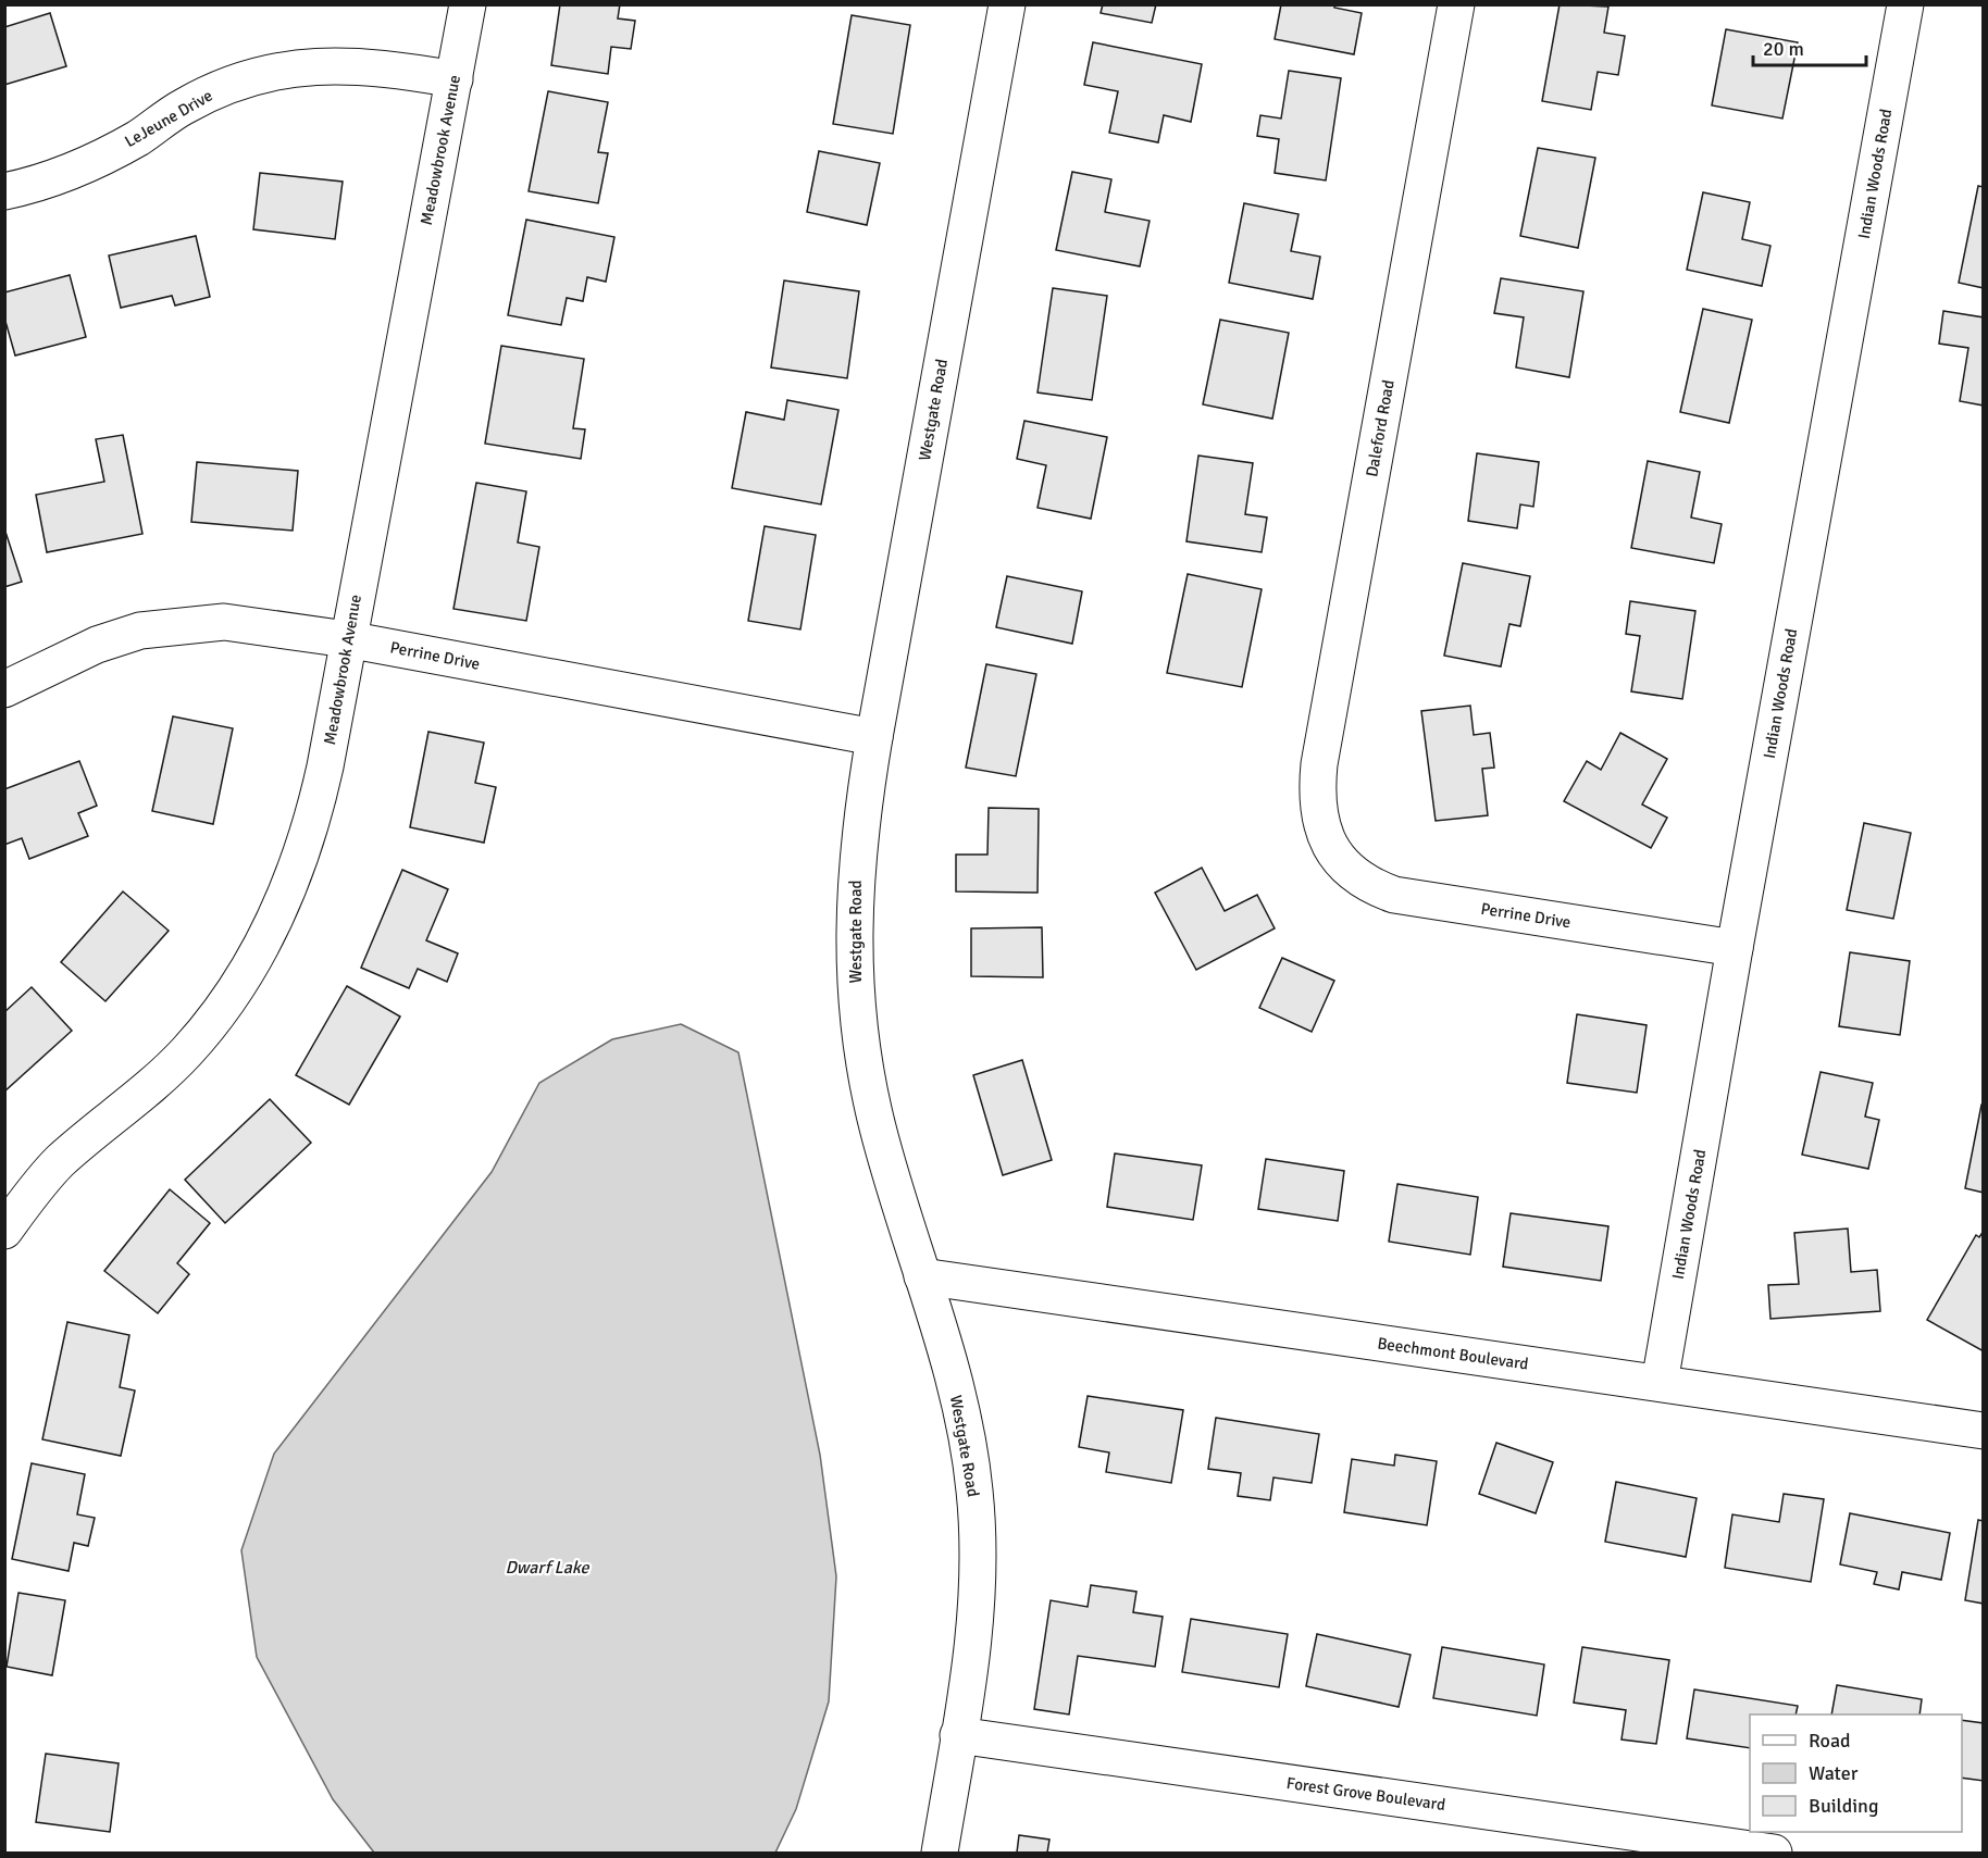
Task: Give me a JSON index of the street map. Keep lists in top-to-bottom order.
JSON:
{
  "streets": {
    "street": [
      "LeJeune Drive",
      "Meadowbrook Avenue",
      "Indian Woods Road",
      "Westgate Road",
      "Daleford Road",
      "Perrine Drive",
      "Beechmont Boulevard",
      "Forest Grove Boulevard"
    ]
  },
  "crossings": [
    ["LeJeune Drive", "Meadowbrook Avenue"],
    ["Meadowbrook Avenue", "Perrine Drive"],
    ["Indian Woods Road", "Perrine Drive"],
    ["Indian Woods Road", "Beechmont Boulevard"],
    ["Westgate Road", "Perrine Drive"],
    ["Westgate Road", "Beechmont Boulevard"],
    ["Westgate Road", "Forest Grove Boulevard"],
    ["Daleford Road", "Perrine Drive"]
  ],
  "water": ["Dwarf Lake"],
  "legend": ["Road", "Water", "Building"],
  "scale_bar": "20 m"
}
